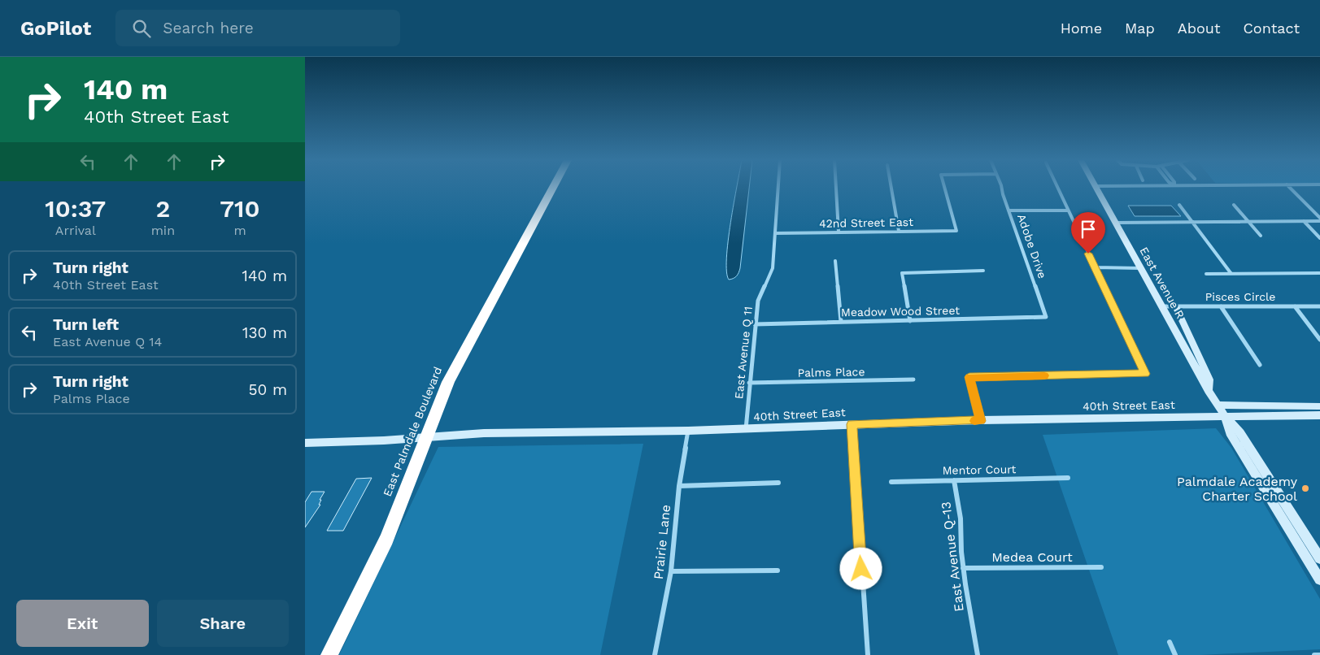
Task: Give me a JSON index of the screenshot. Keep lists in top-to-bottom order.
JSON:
{
  "streets": {
    "highway": ["East Palmdale Boulevard"],
    "main road": ["East Avenue R", "40th Street East"],
    "street": [
      "42nd Street East",
      "Adobe Drive",
      "Pisces Circle",
      "Meadow Wood Street",
      "East Avenue Q 11",
      "Palms Place",
      "Mentor Court",
      "Prairie Lane",
      "East Avenue Q-13",
      "Medea Court"
    ]
  },
  "crossings": [
    ["42nd Street East", "East Avenue Q 11"],
    ["Adobe Drive", "Meadow Wood Street"],
    ["East Avenue R", "Pisces Circle"],
    ["East Avenue R", "40th Street East"],
    ["Meadow Wood Street", "East Avenue Q 11"],
    ["East Avenue Q 11", "Palms Place"],
    ["East Avenue Q 11", "40th Street East"],
    ["40th Street East", "East Palmdale Boulevard"],
    ["40th Street East", "Prairie Lane"],
    ["Mentor Court", "East Avenue Q-13"],
    ["East Avenue Q-13", "Medea Court"]
  ],
  "places": ["Palmdale Academy Charter School"],
  "page": {
    "header": "GoPilot",
    "search": "Search here",
    "nav": [
      "Home",
      "Map",
      "About",
      "Contact"
    ],
    "turn": ["140 m", "40th Street East"],
    "eta": [
      "10:37",
      "Arrival",
      "2",
      "min",
      "710",
      "m"
    ],
    "list": [
      {
        "name": "Turn right",
        "note": "40th Street East",
        "value": "140 m"
      },
      {
        "name": "Turn left",
        "note": "East Avenue Q 14",
        "value": "130 m"
      },
      {
        "name": "Turn right",
        "note": "Palms Place",
        "value": "50 m"
      }
    ],
    "buttons": ["Exit", "Share"]
  }
}
